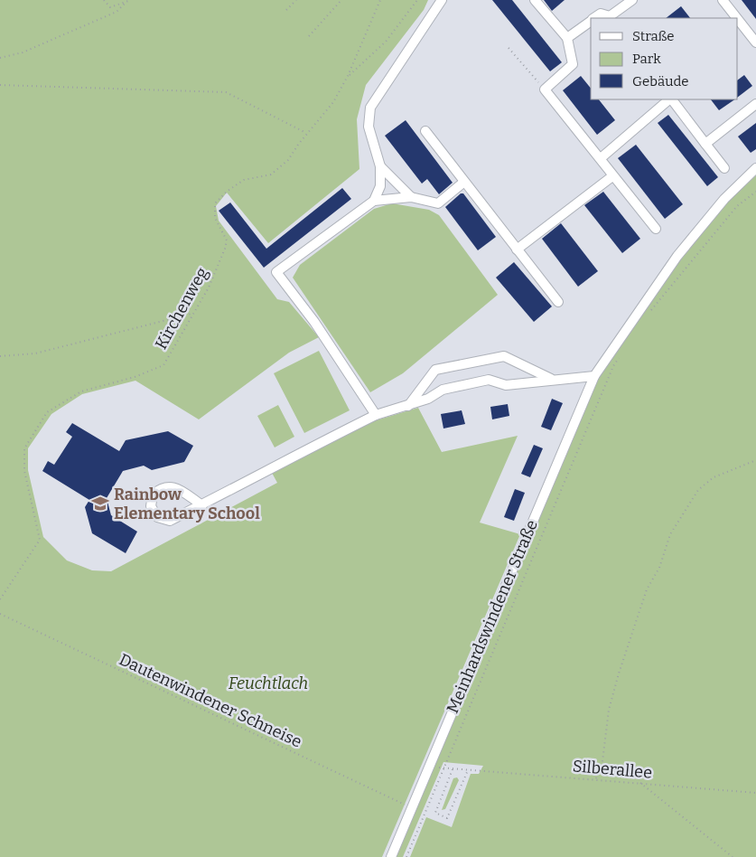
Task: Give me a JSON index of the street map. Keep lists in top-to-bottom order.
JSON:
{
  "streets": {
    "street": ["Meinhardswindener Straße"],
    "path": ["Kirchenweg", "Dautenwindener Schneise", "Silberallee"]
  },
  "crossings": [
    ["Meinhardswindener Straße", "Dautenwindener Schneise"],
    ["Meinhardswindener Straße", "Silberallee"]
  ],
  "parks": ["Feuchtlach"],
  "places": {
    "school or university": ["Rainbow Elementary School"]
  },
  "legend": ["Straße", "Park", "Gebäude"]
}
